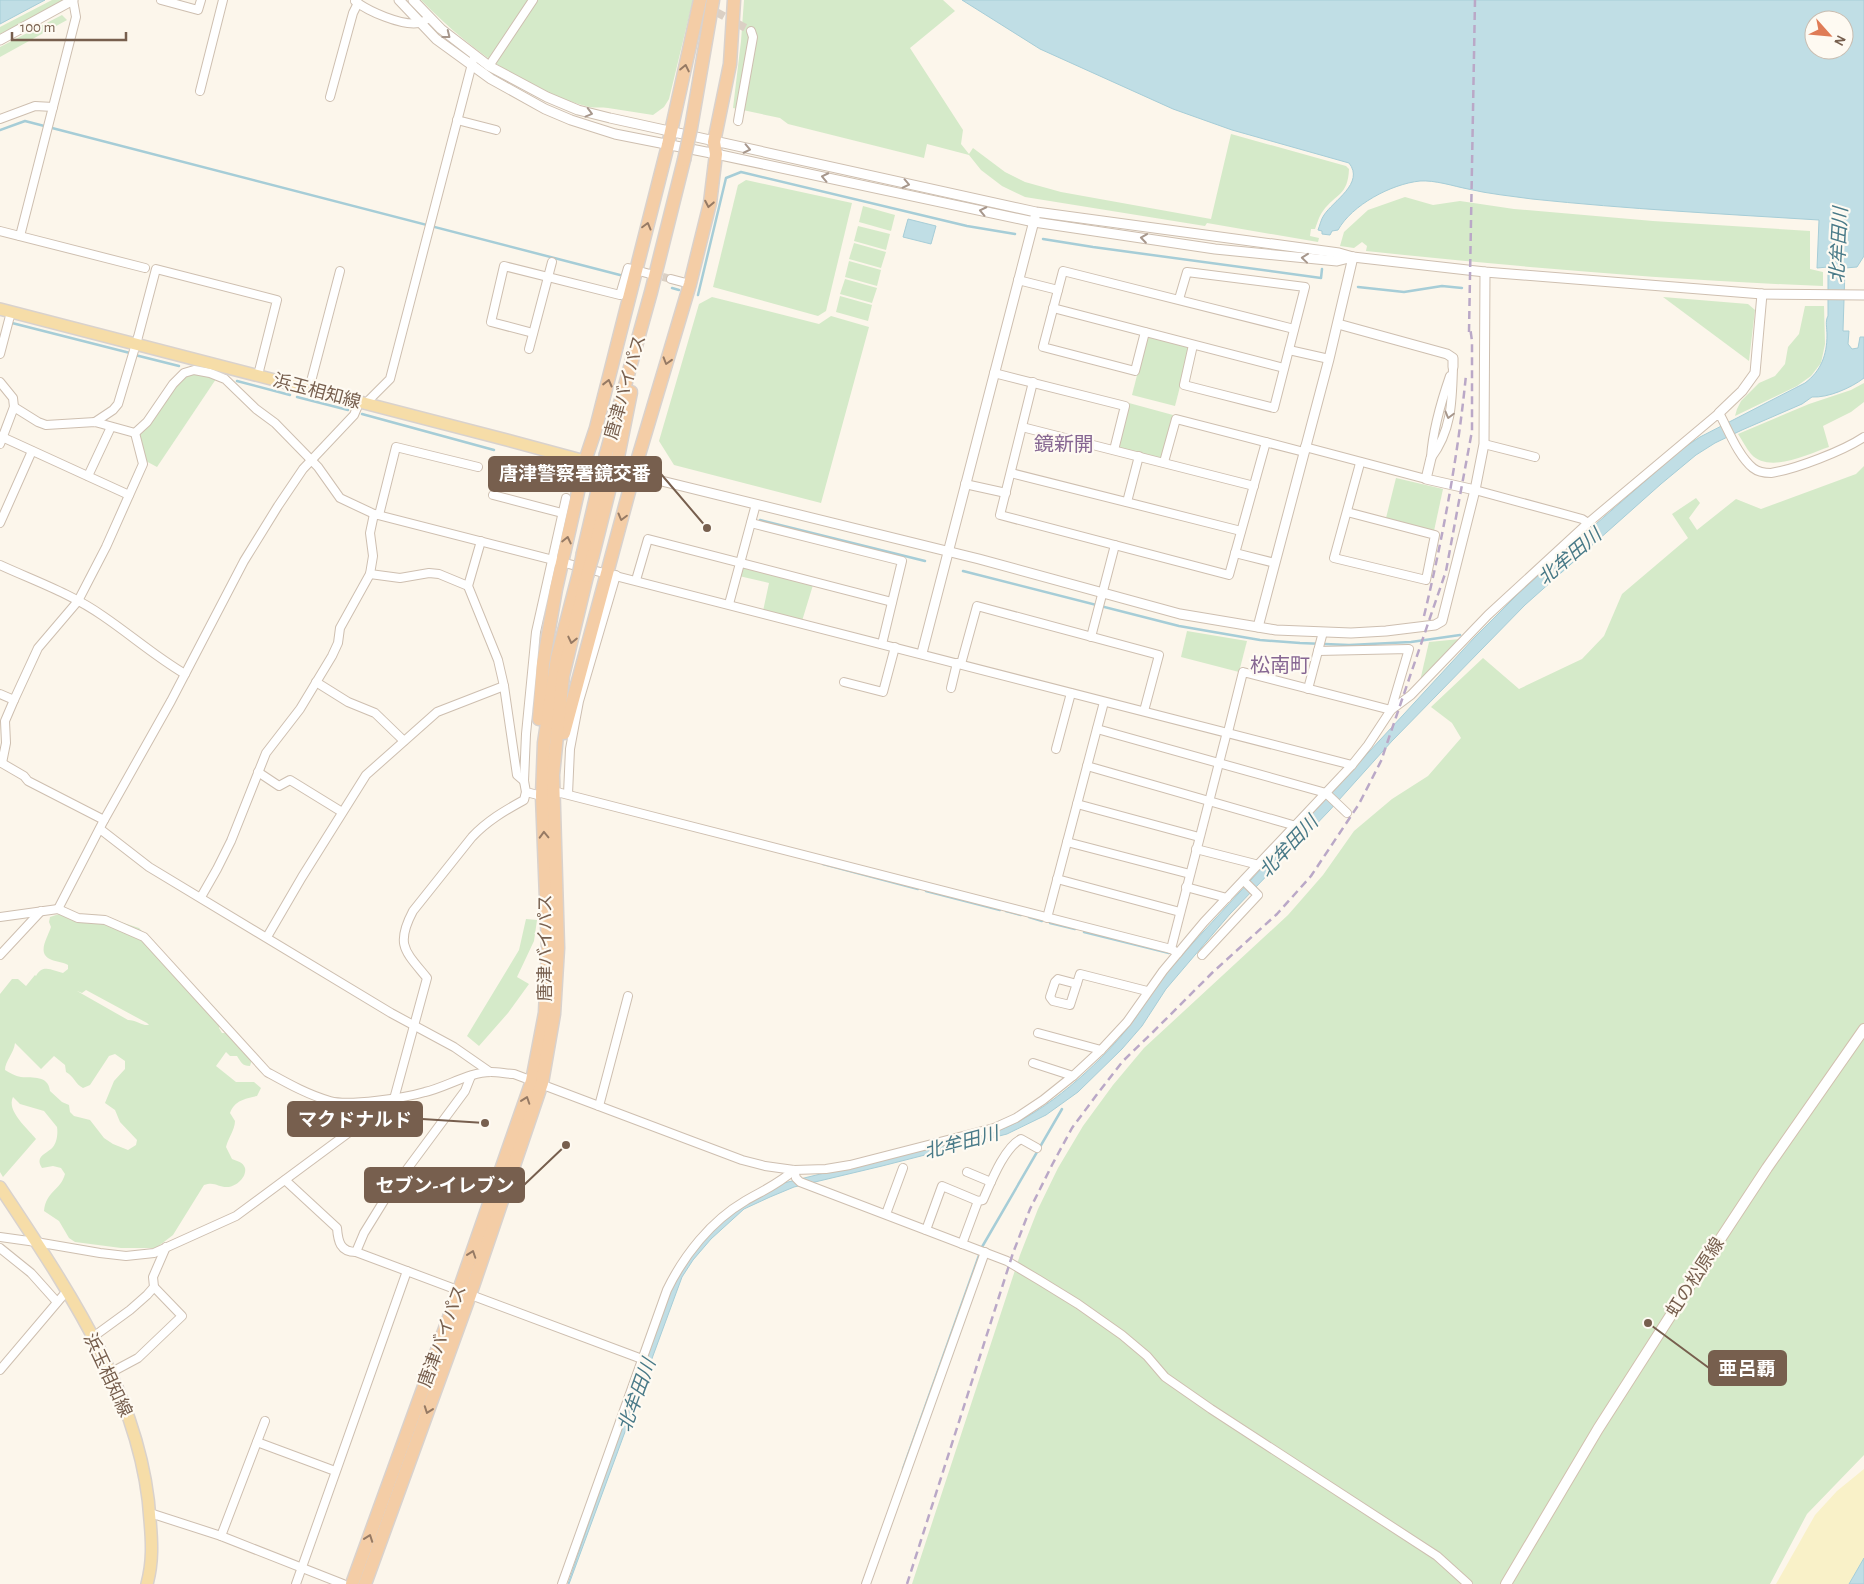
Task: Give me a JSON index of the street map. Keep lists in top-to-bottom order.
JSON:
{
  "streets": {
    "highway": ["唐津バイパス"],
    "main road": ["浜玉相知線", "虹の松原線"]
  },
  "districts": ["鏡新開", "松南町"],
  "water": ["北牟田川"],
  "places": [
    "唐津警察署鏡交番",
    "マクドナルド",
    "セブン-イレブン",
    "亜呂覇"
  ],
  "scale_bar": "100 m",
  "north": "bottom right"
}
